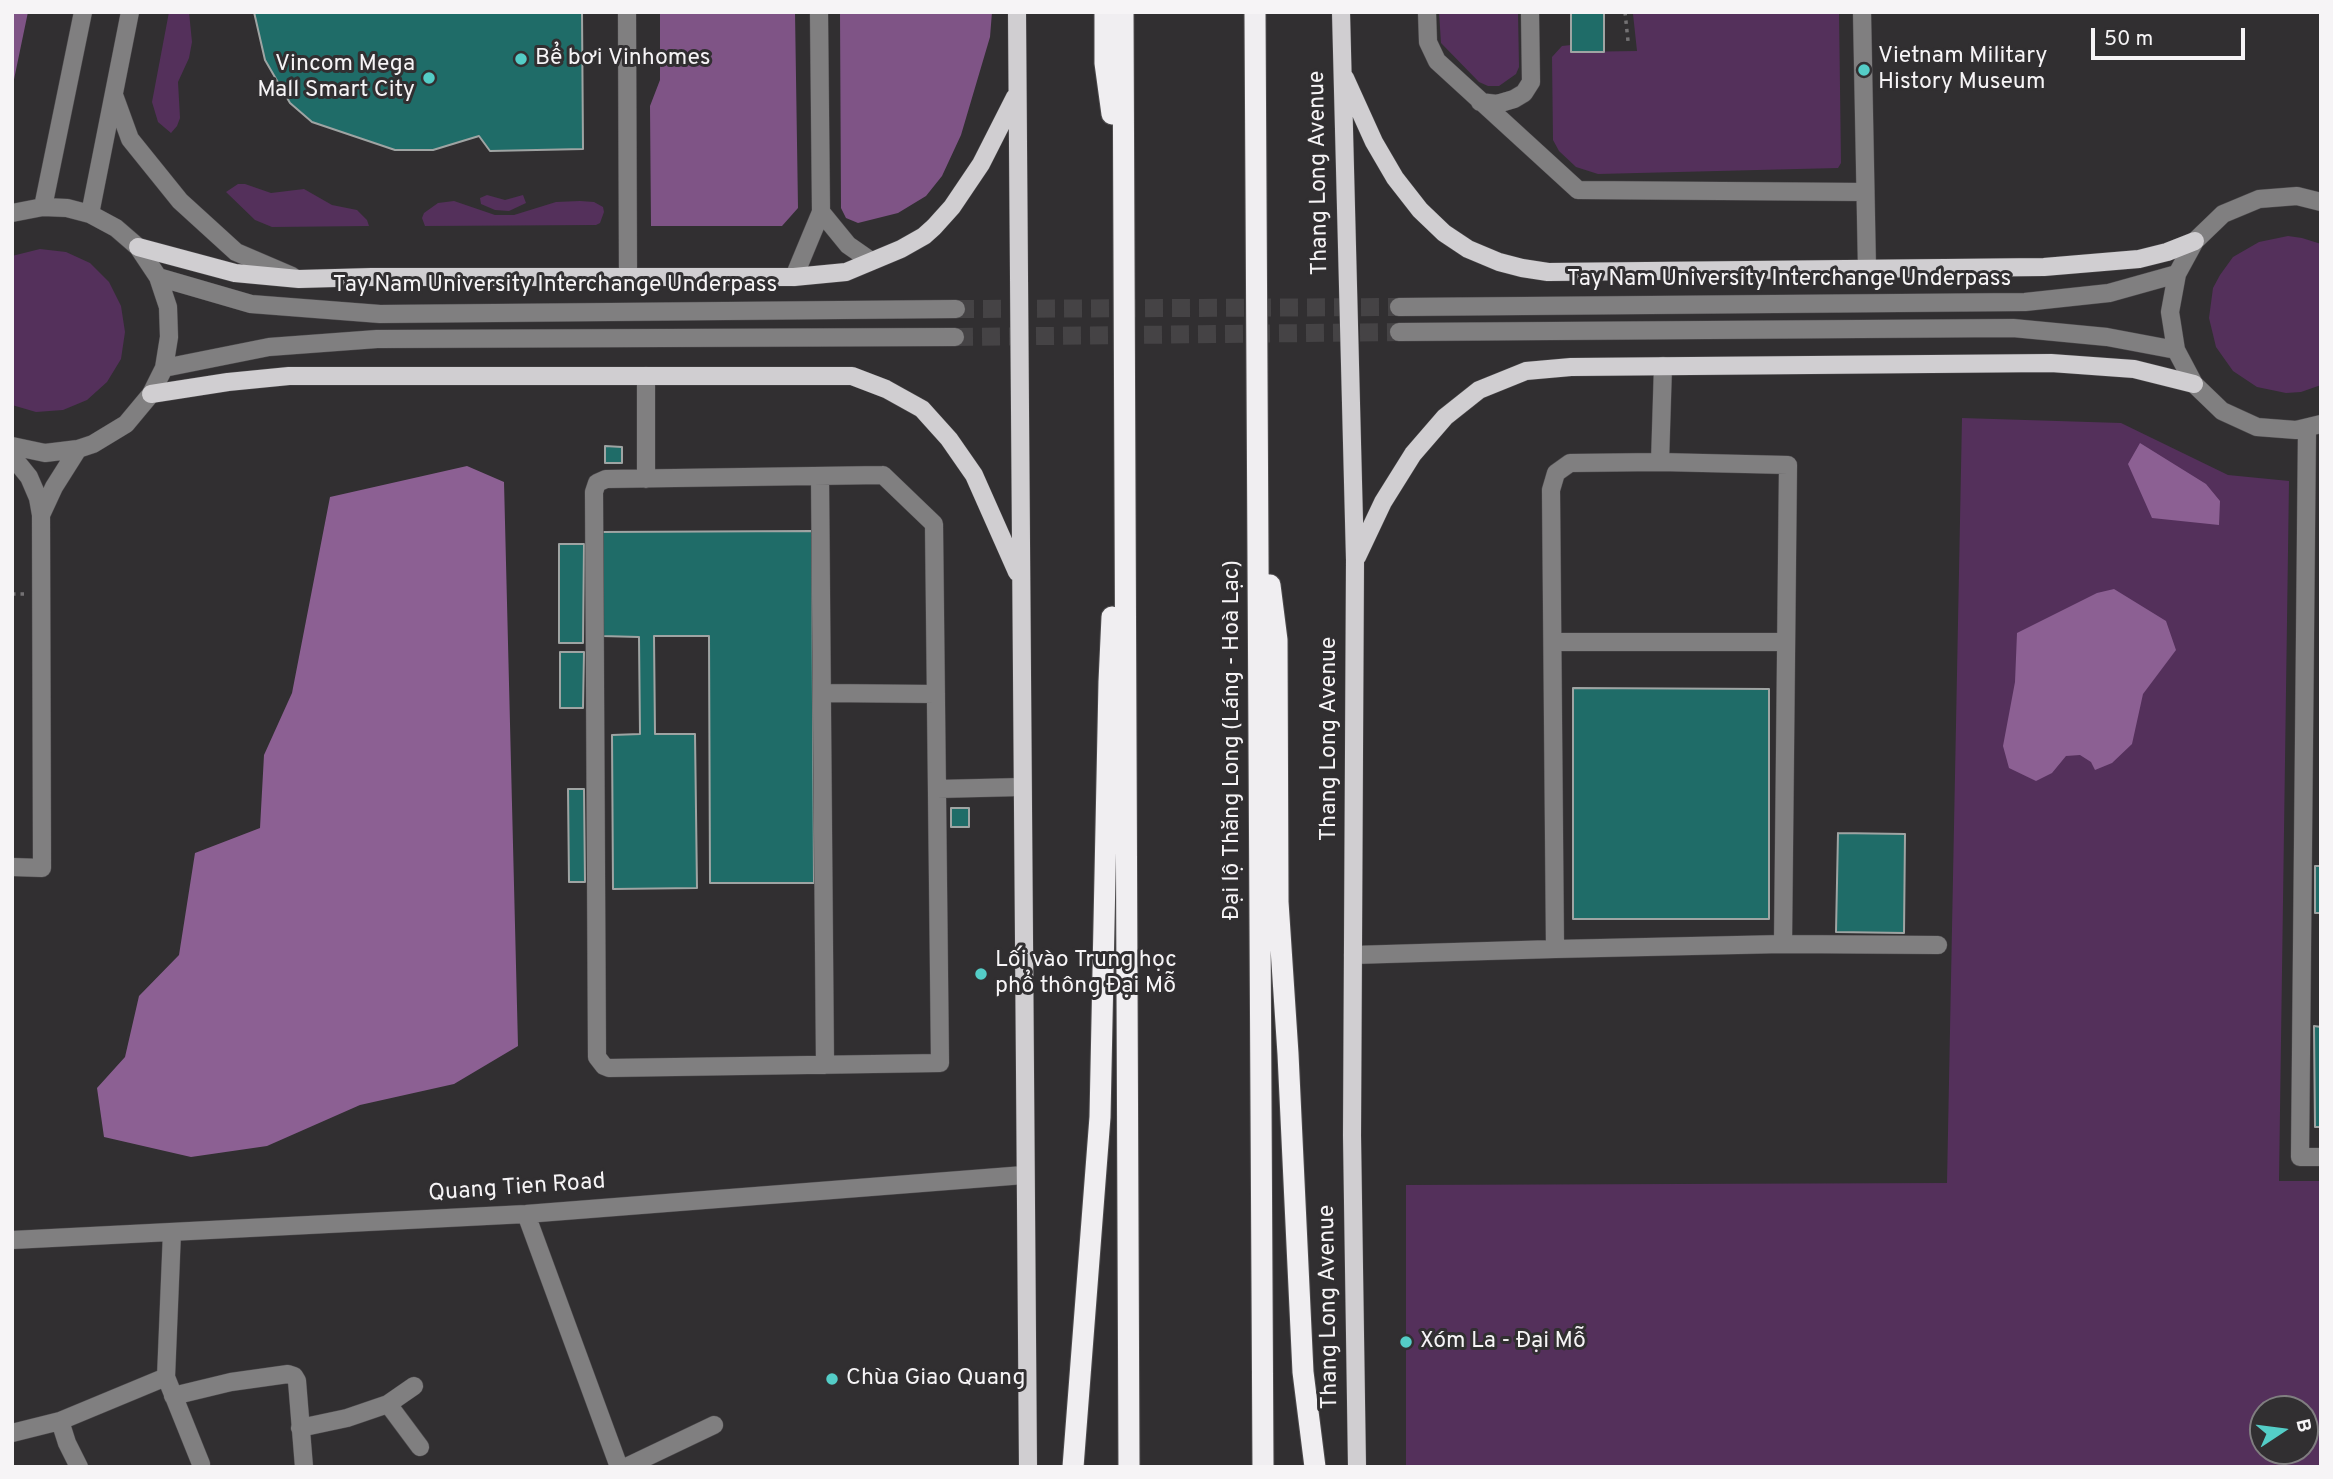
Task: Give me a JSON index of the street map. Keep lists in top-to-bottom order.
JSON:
{
  "streets": {
    "highway": ["Đại lộ Thăng Long (Láng - Hoà Lạc)"],
    "main road": ["Thang Long Avenue"],
    "street": ["Tay Nam University Interchange Underpass", "Quang Tien Road"]
  },
  "places": [
    "Bể bơi Vinhomes",
    "Vietnam Military History Museum",
    "Vincom Mega Mall Smart City",
    "Lối vào Trung học phổ thông Đại Mỗ",
    "Xóm La - Đại Mỗ",
    "Chùa Giao Quang"
  ],
  "scale_bar": "50 m",
  "north": "right"
}
